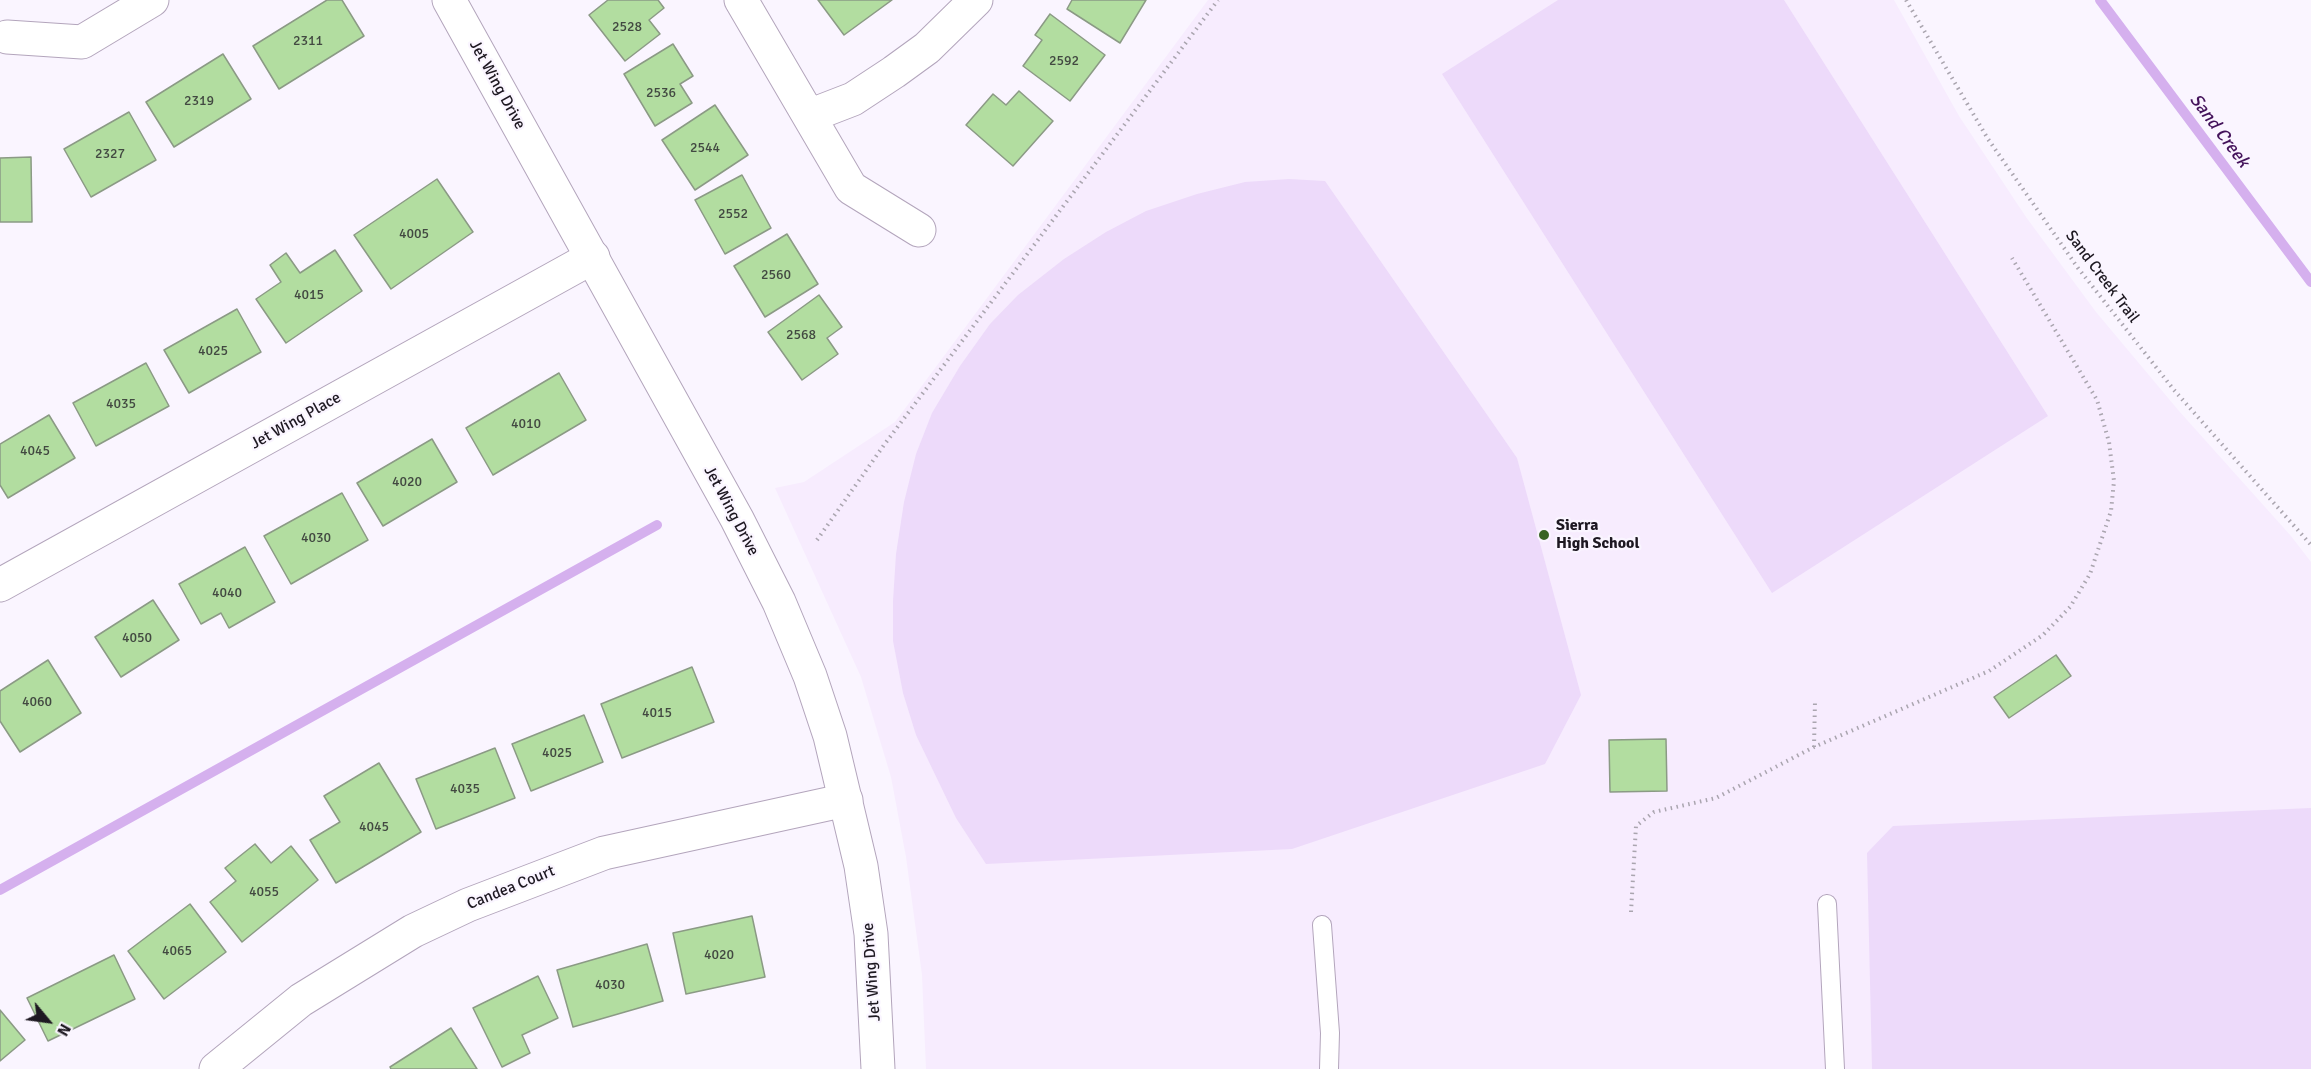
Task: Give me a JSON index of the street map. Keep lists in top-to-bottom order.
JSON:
{
  "streets": {
    "street": ["Jet Wing Drive", "Jet Wing Place", "Candea Court"],
    "path": ["Sand Creek Trail"]
  },
  "crossings": [
    ["Jet Wing Drive", "Jet Wing Place"],
    ["Jet Wing Drive", "Candea Court"]
  ],
  "water": ["Sand Creek"],
  "places": ["Sierra High School"],
  "house_numbers": [
    "2528",
    "2311",
    "2592",
    "2536",
    "2319",
    "2544",
    "2327",
    "2552",
    "4005",
    "2560",
    "4015",
    "2568",
    "4025",
    "4035",
    "4010",
    "4045",
    "4020",
    "4030",
    "4040",
    "4050",
    "4060",
    "4015",
    "4025",
    "4035",
    "4045",
    "4055",
    "4065",
    "4020",
    "4030"
  ],
  "north": "bottom right"
}
